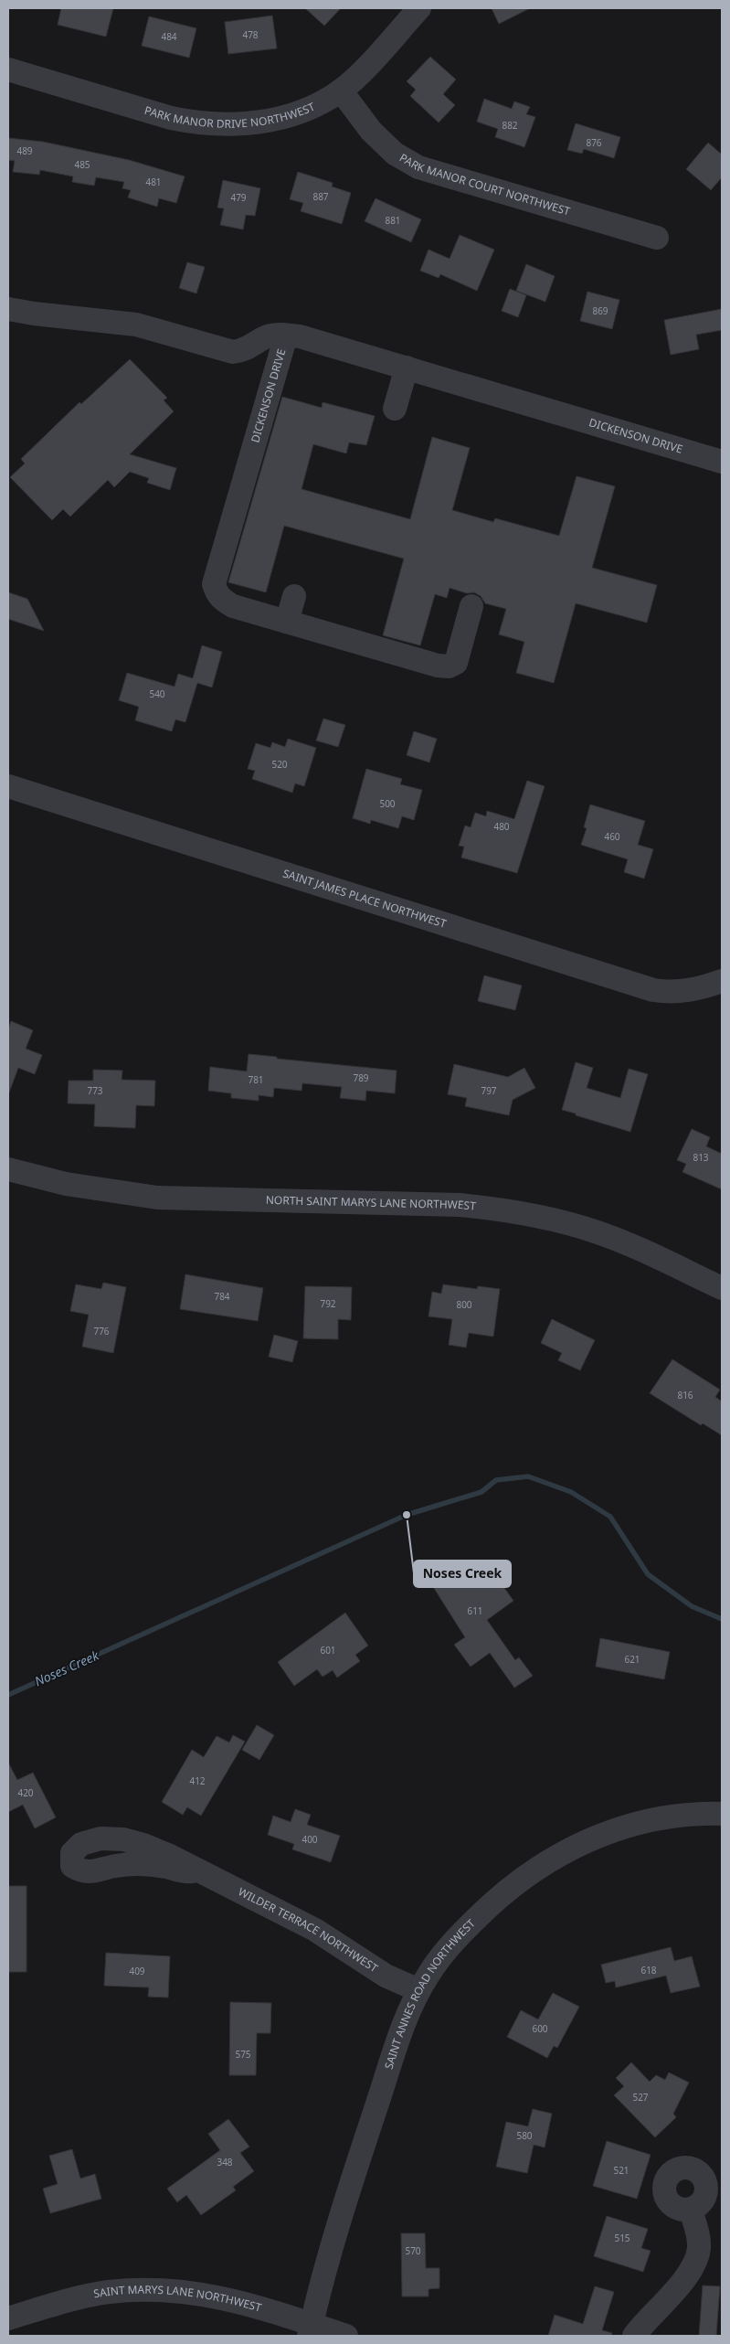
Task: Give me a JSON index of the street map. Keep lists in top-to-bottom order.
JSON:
{
  "streets": {
    "street": [
      "PARK MANOR DRIVE NORTHWEST",
      "PARK MANOR COURT NORTHWEST",
      "DICKENSON DRIVE",
      "SAINT JAMES PLACE NORTHWEST",
      "NORTH SAINT MARYS LANE NORTHWEST",
      "WILDER TERRACE NORTHWEST",
      "SAINT ANNES ROAD NORTHWEST",
      "SAINT MARYS LANE NORTHWEST"
    ]
  },
  "crossings": [
    ["PARK MANOR DRIVE NORTHWEST", "PARK MANOR COURT NORTHWEST"],
    ["WILDER TERRACE NORTHWEST", "SAINT ANNES ROAD NORTHWEST"],
    ["SAINT ANNES ROAD NORTHWEST", "SAINT MARYS LANE NORTHWEST"]
  ],
  "water": ["Noses Creek"],
  "places": ["Noses Creek"],
  "house_numbers": [
    "478",
    "484",
    "882",
    "876",
    "489",
    "485",
    "481",
    "887",
    "479",
    "881",
    "869",
    "540",
    "520",
    "500",
    "480",
    "460",
    "789",
    "781",
    "773",
    "797",
    "813",
    "784",
    "792",
    "800",
    "776",
    "816",
    "611",
    "601",
    "621",
    "412",
    "420",
    "400",
    "618",
    "409",
    "600",
    "575",
    "527",
    "580",
    "348",
    "521",
    "515",
    "570"
  ]
}
